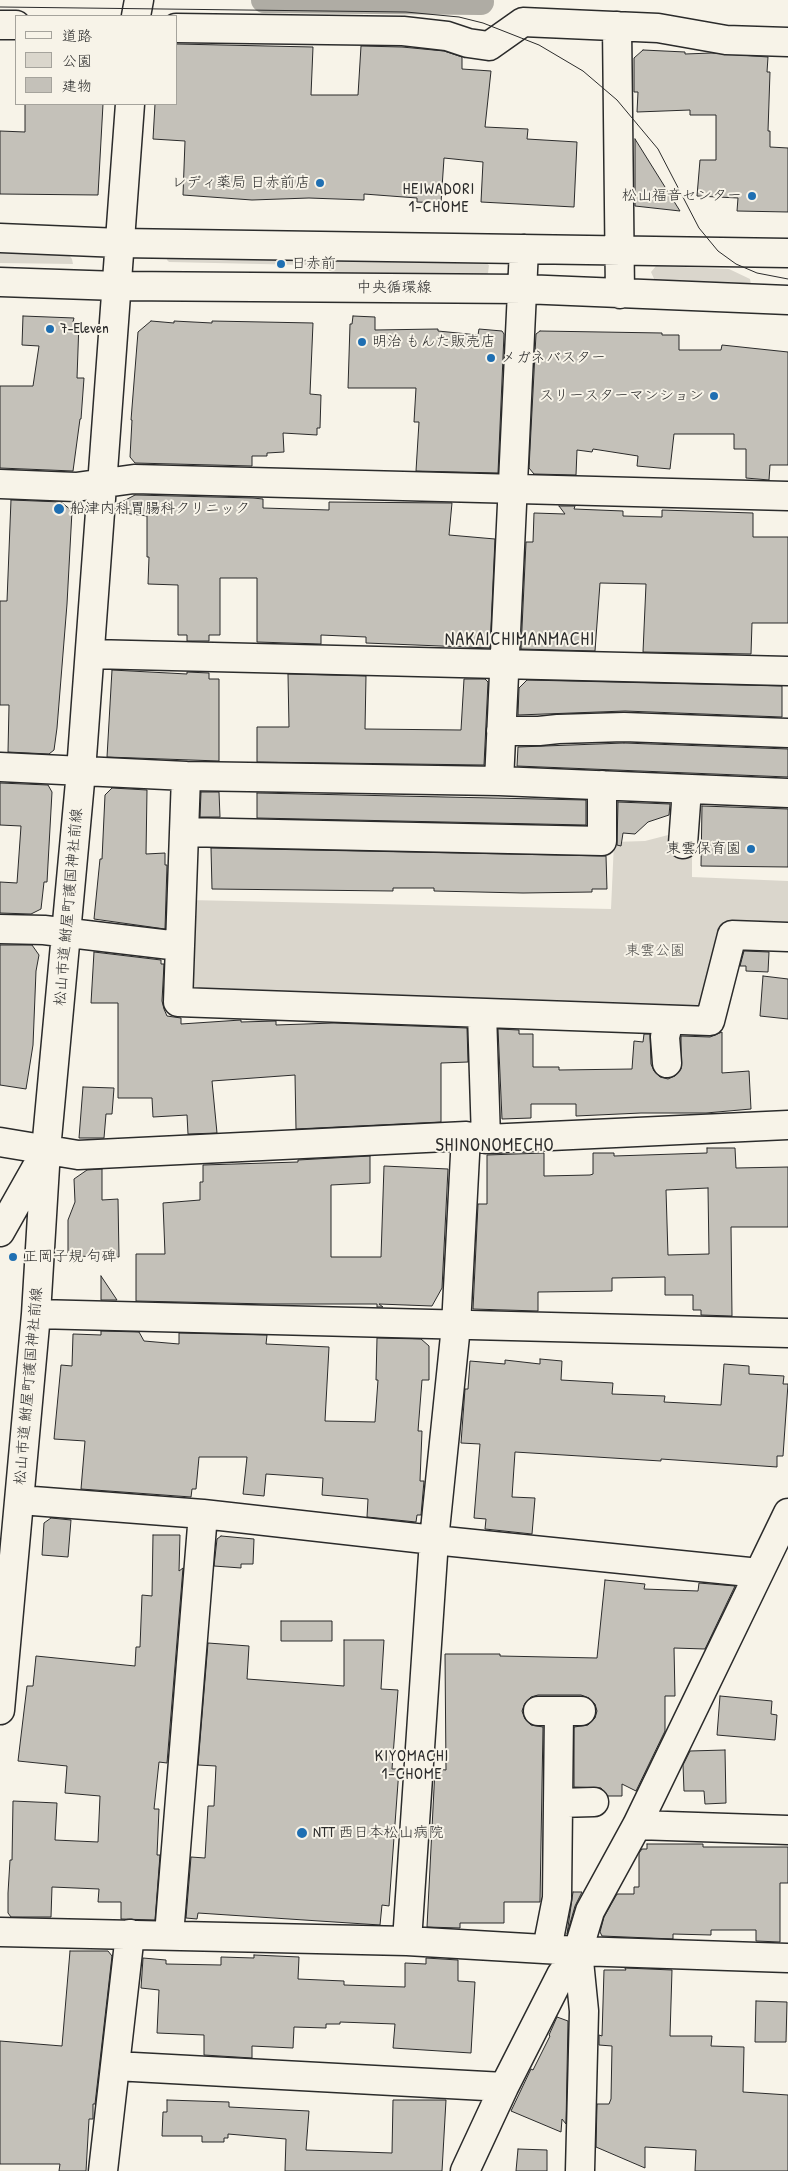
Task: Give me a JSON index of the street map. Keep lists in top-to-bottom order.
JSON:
{
  "streets": {
    "street": ["中央循環線", "松山市道 鮒屋町護国神社前線"]
  },
  "crossings": [
    ["中央循環線", "松山市道 鮒屋町護国神社前線"]
  ],
  "districts": [
    "HEIWADORI 1-CHOME",
    "NAKAICHIMANMACHI",
    "SHINONOMECHO",
    "KIYOMACHI 1-CHOME"
  ],
  "parks": ["東雲公園"],
  "places": [
    "レディ薬局 日赤前店",
    "松山福音センター",
    "日赤前",
    "7-Eleven",
    "明治 もんた販売店",
    "メガネバスター",
    "スリースターマンション",
    "船津内科胃腸科クリニック",
    "東雲保育園",
    "正岡子規 句碑",
    "NTT 西日本松山病院"
  ],
  "legend": ["道路", "公園", "建物"]
}
